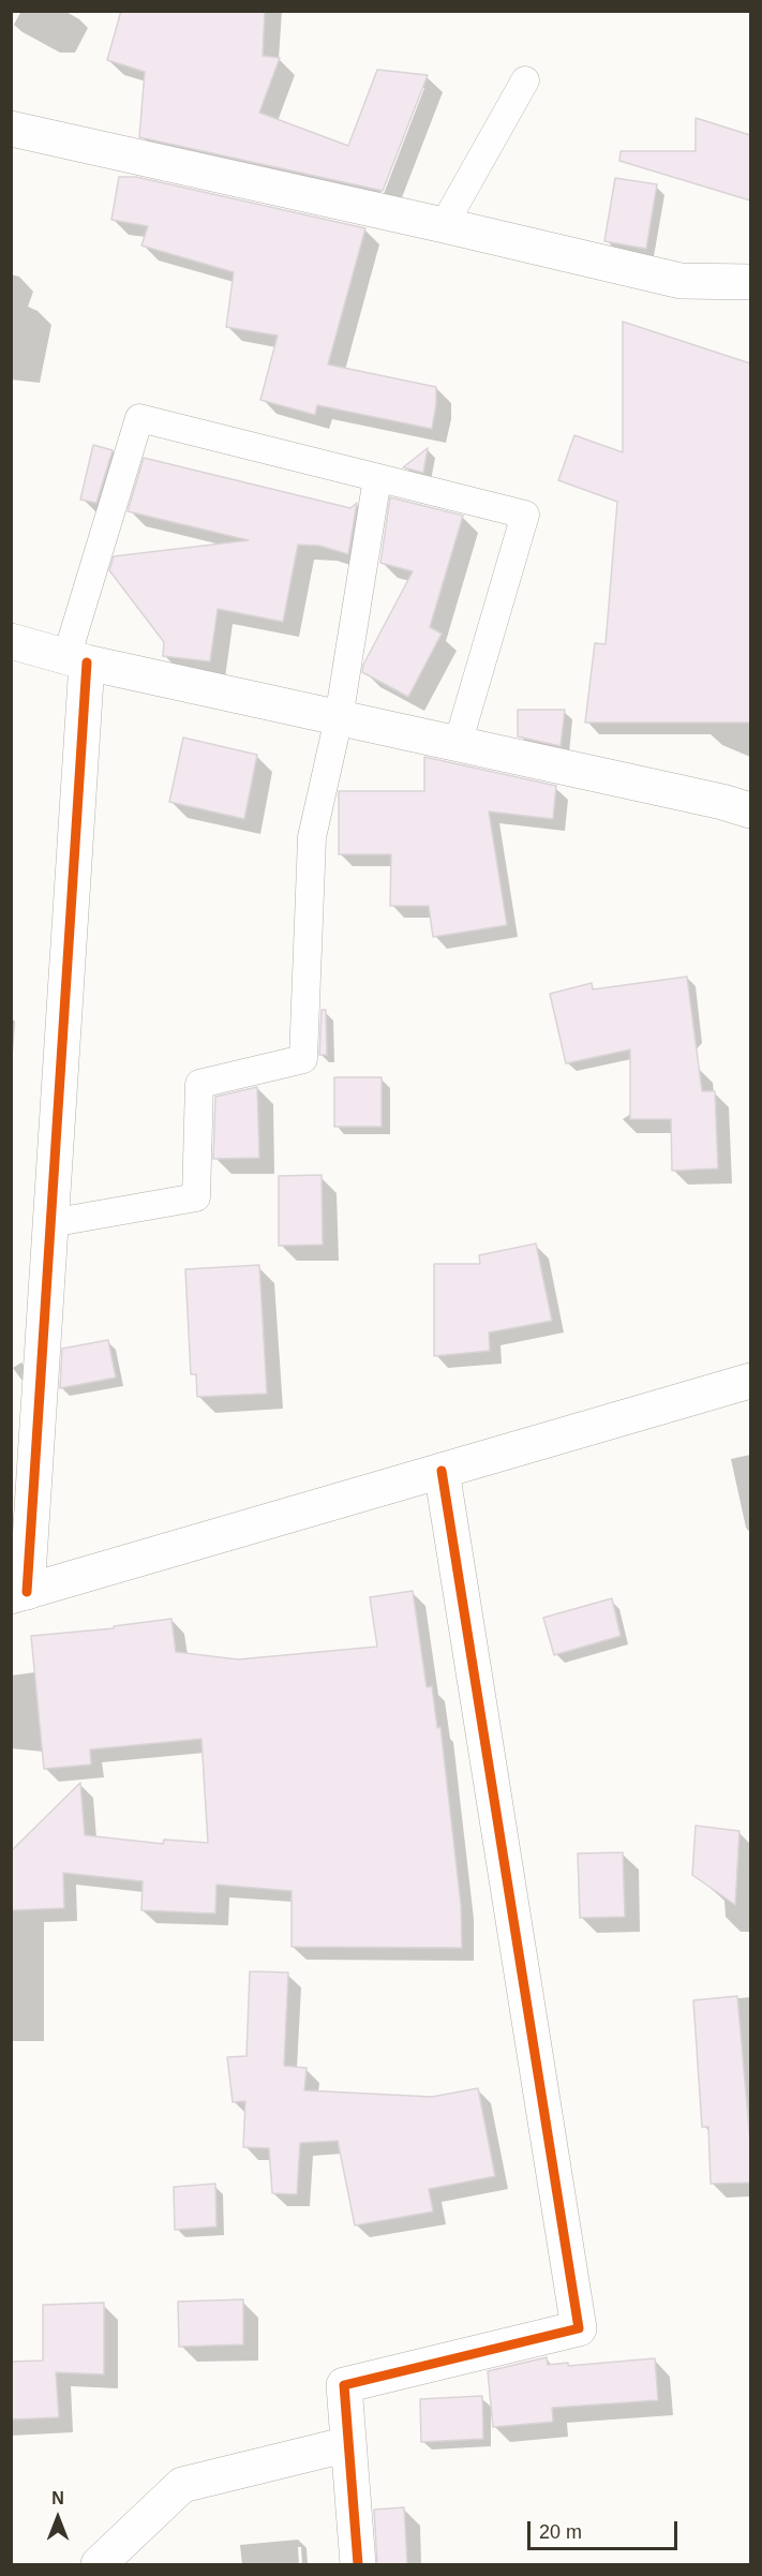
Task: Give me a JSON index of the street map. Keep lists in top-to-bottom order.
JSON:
{
  "scale_bar": "20 m",
  "north": "top"
}
